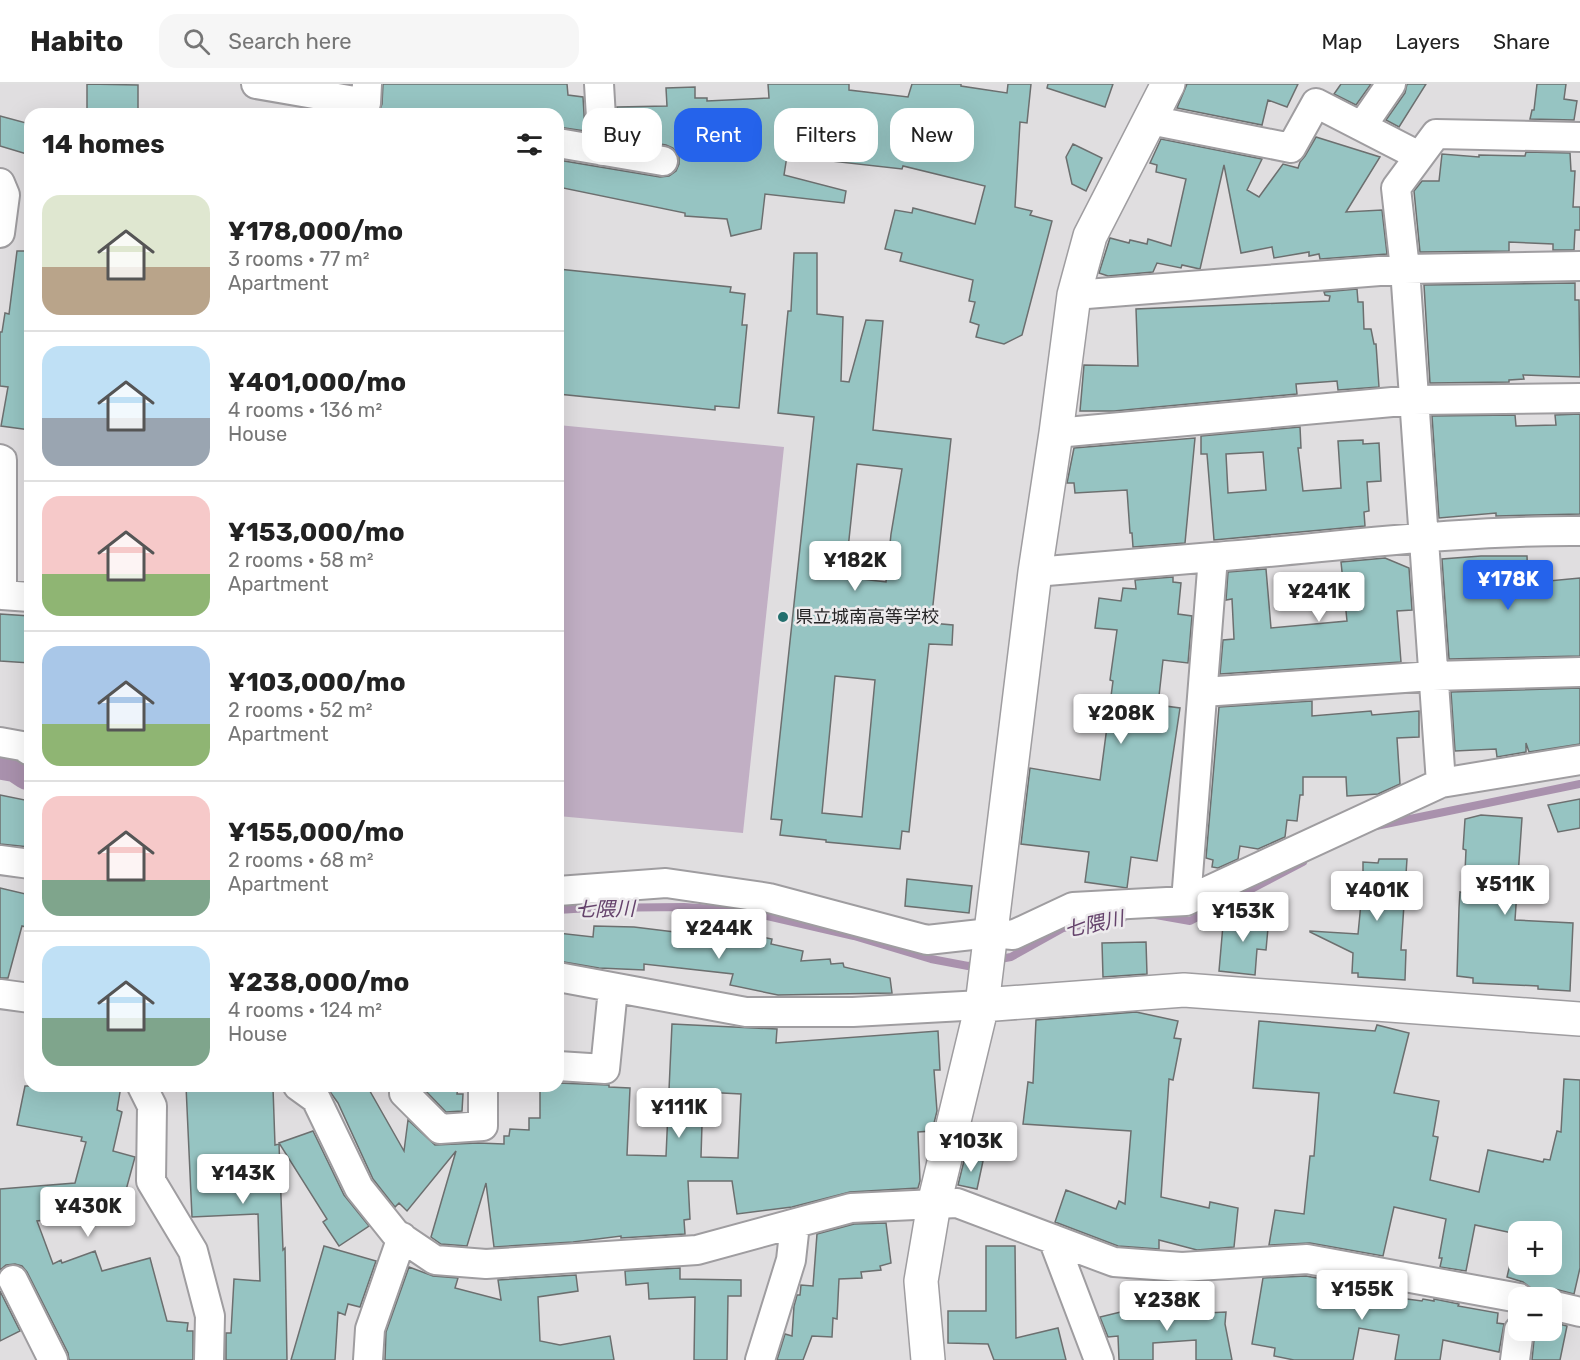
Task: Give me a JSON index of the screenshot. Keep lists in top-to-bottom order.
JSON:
{
  "water": ["七隈川"],
  "places": ["県立城南高等学校"],
  "page": {
    "header": "Habito",
    "search": "Search here",
    "nav": ["Map", "Layers", "Share"],
    "chip": [
      "Buy",
      "Rent",
      "Filters",
      "New"
    ],
    "heading": "14 homes",
    "list": [
      {
        "name": "¥178,000/mo",
        "note": "3 rooms · 77 m² · Apartment"
      },
      {
        "name": "¥401,000/mo",
        "note": "4 rooms · 136 m² · House"
      },
      {
        "name": "¥153,000/mo",
        "note": "2 rooms · 58 m² · Apartment"
      },
      {
        "name": "¥103,000/mo",
        "note": "2 rooms · 52 m² · Apartment"
      },
      {
        "name": "¥155,000/mo",
        "note": "2 rooms · 68 m² · Apartment"
      },
      {
        "name": "¥238,000/mo",
        "note": "4 rooms · 124 m² · House"
      }
    ],
    "price": [
      "¥182K",
      "¥178K",
      "¥241K",
      "¥208K",
      "¥511K",
      "¥401K",
      "¥153K",
      "¥244K",
      "¥111K",
      "¥103K",
      "¥143K",
      "¥430K",
      "¥155K",
      "¥238K"
    ],
    "map_buttons": ["+", "−"]
  }
}
